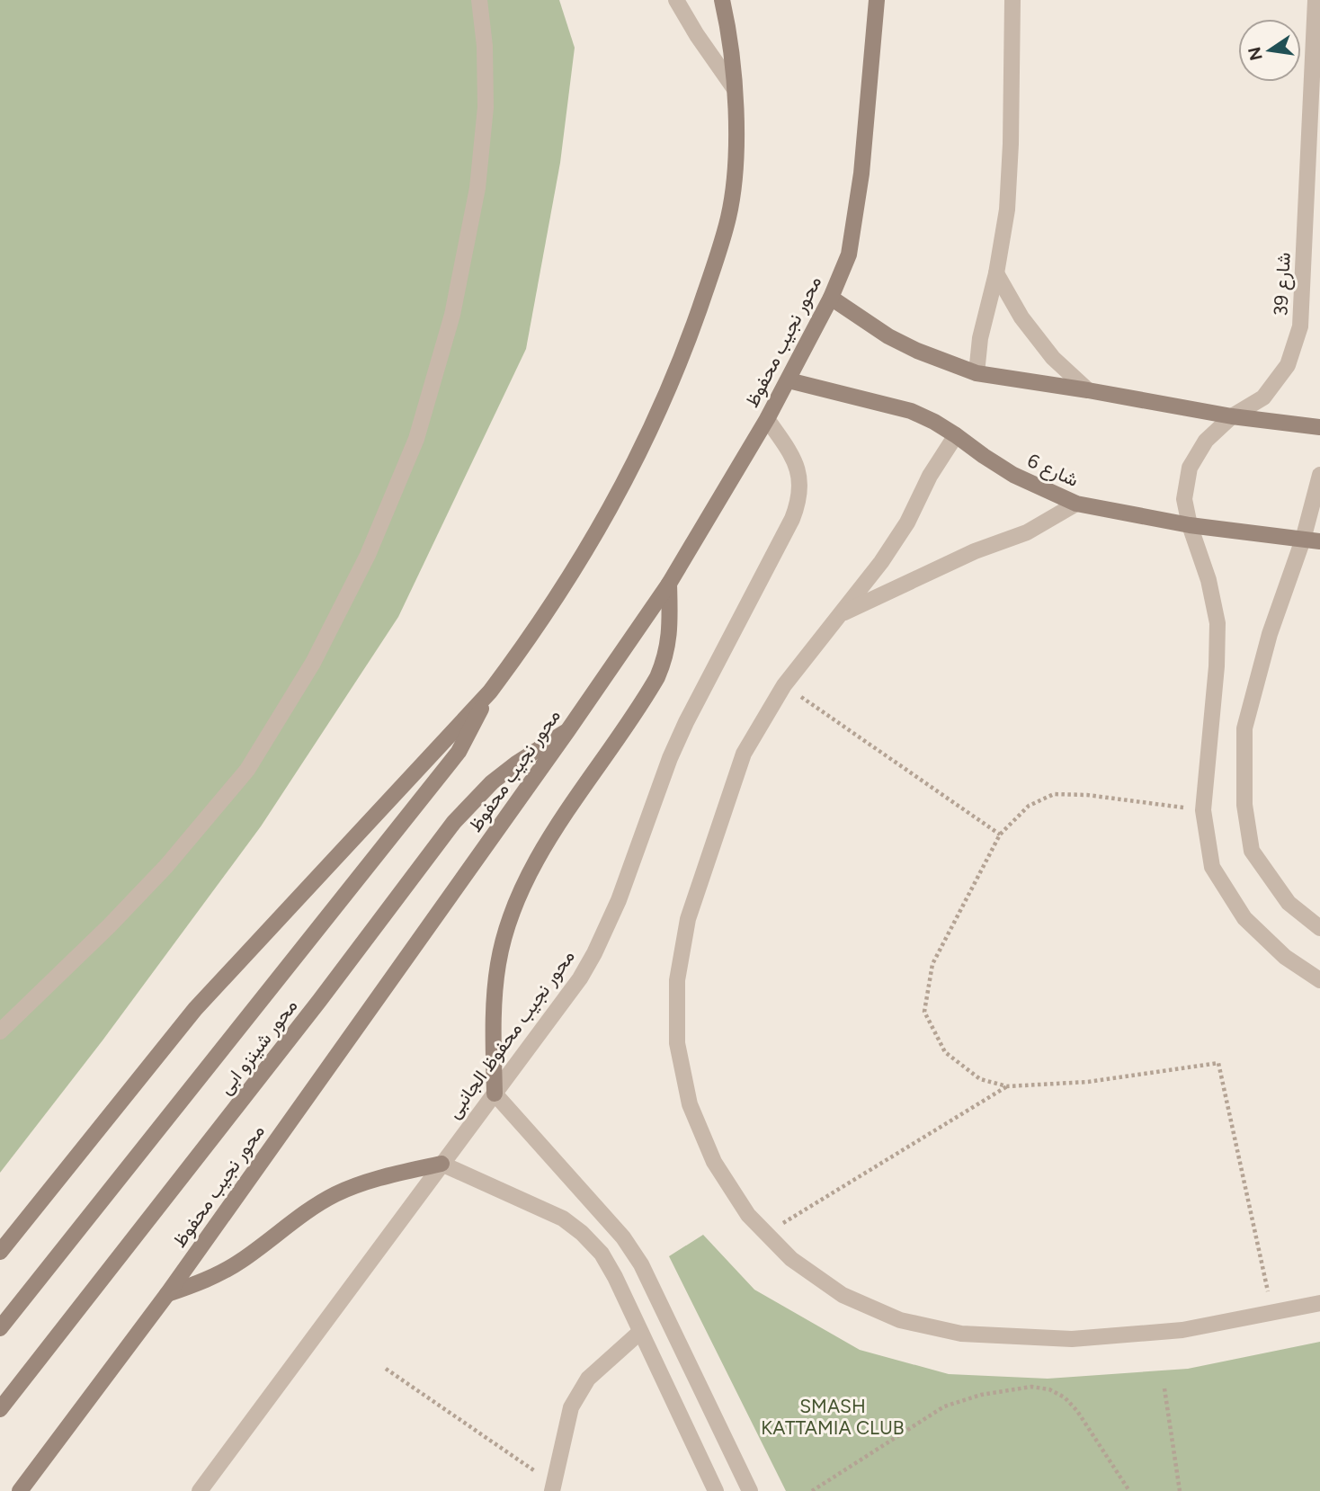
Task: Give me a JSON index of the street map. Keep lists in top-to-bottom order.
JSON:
{
  "streets": {
    "main road": ["محور نجيب محفوظ", "شارع 6", "محور شينزو ابى"],
    "street": ["شارع 39", "محور نجيب محفوظ الجانبى"]
  },
  "crossings": [
    ["شارع 39", "شارع 6"],
    ["محور نجيب محفوظ", "شارع 6"],
    ["محور نجيب محفوظ", "محور نجيب محفوظ الجانبى"],
    ["محور نجيب محفوظ", "محور شينزو ابى"]
  ],
  "parks": ["SMASH KATTAMIA CLUB"],
  "north": "left"
}
